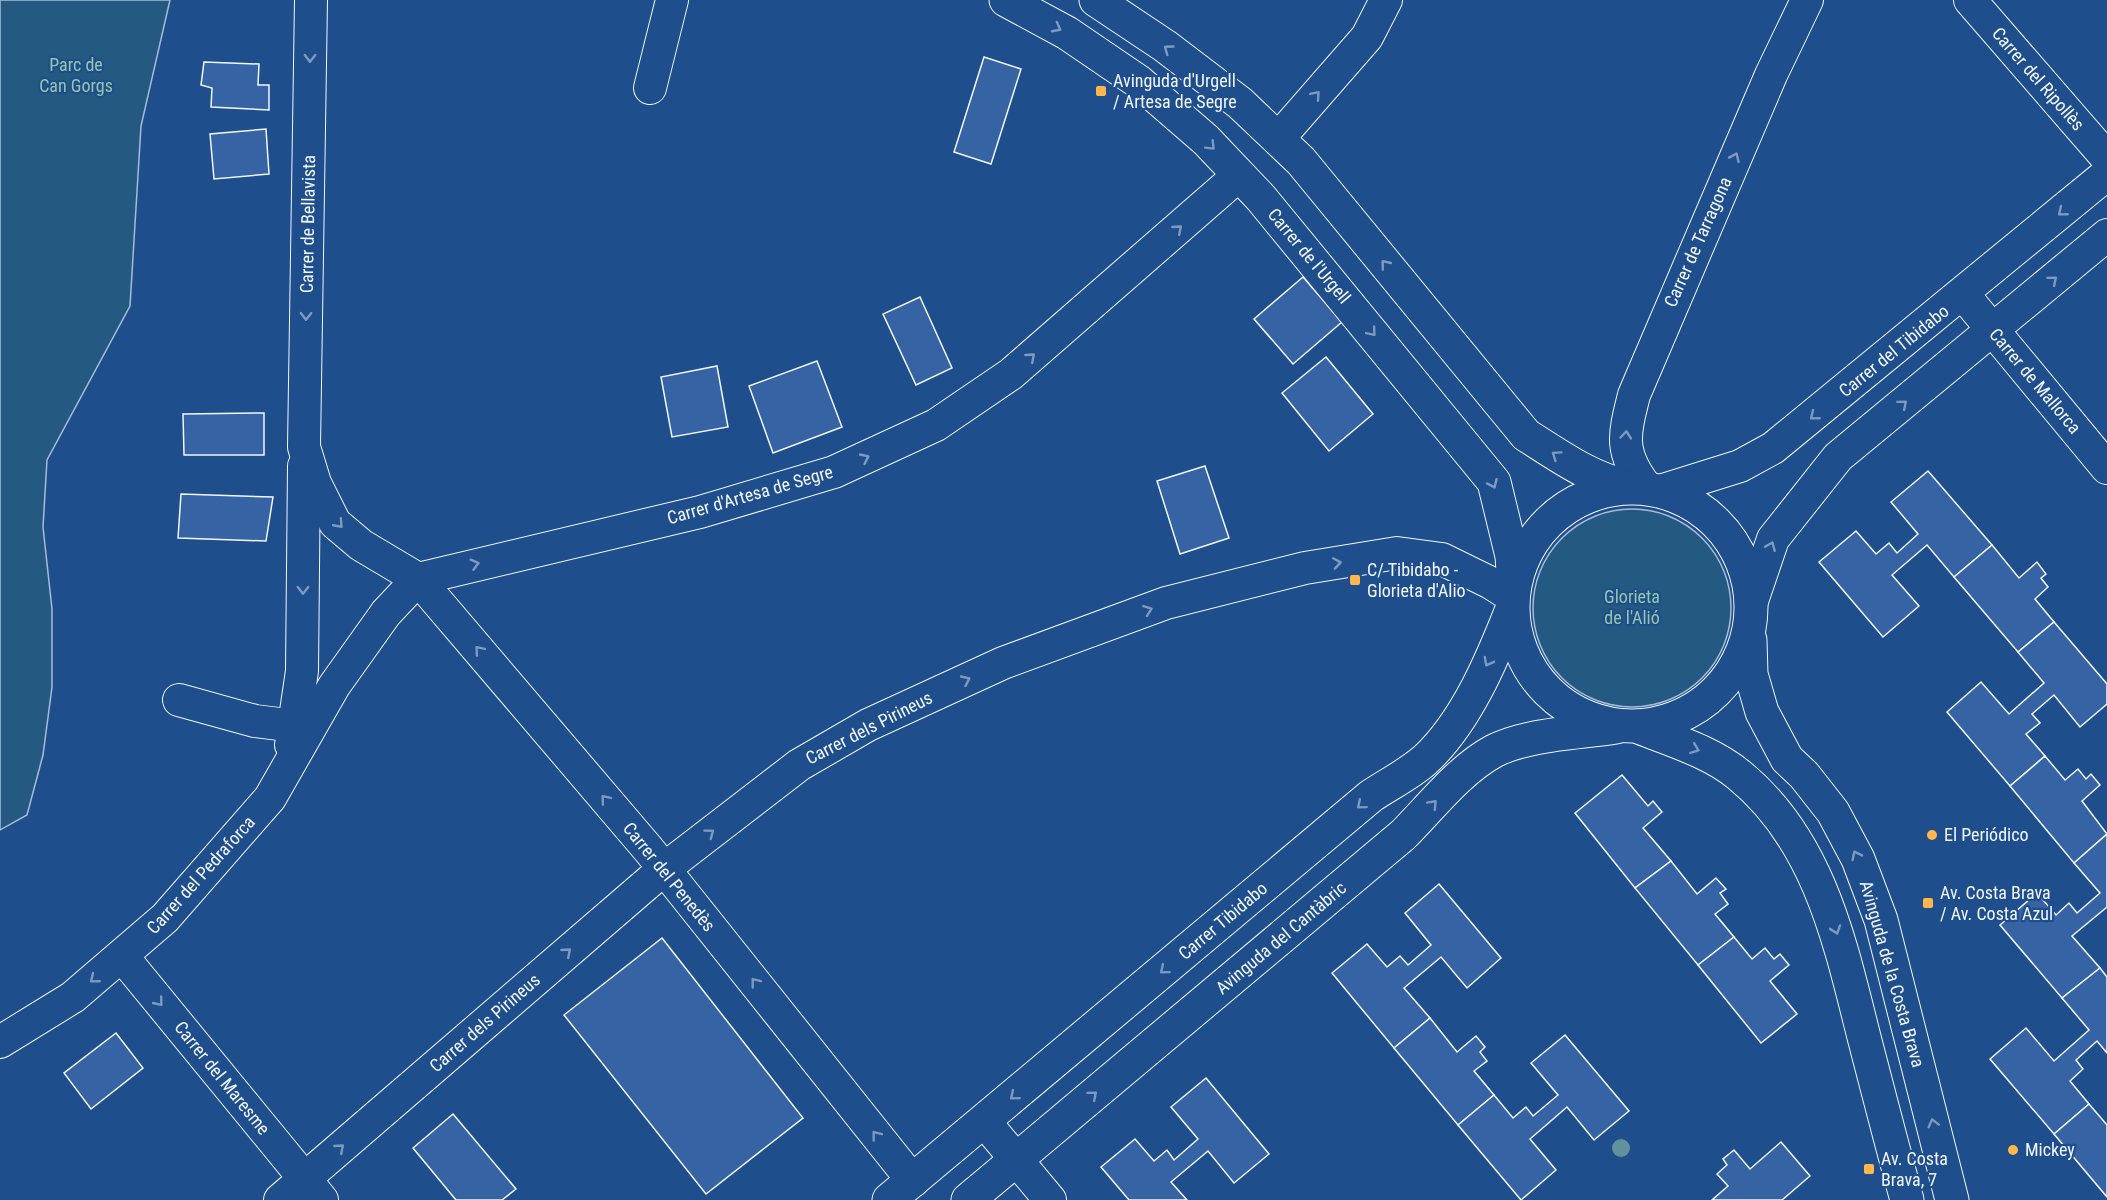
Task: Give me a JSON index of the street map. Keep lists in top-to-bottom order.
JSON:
{
  "streets": {
    "street": [
      "Carrer del Ripollès",
      "Carrer de Bellavista",
      "Carrer de Tarragona",
      "Carrer de l'Urgell",
      "Carrer del Tibidabo",
      "Carrer de Mallorca",
      "Carrer d'Artesa de Segre",
      "Carrer dels Pirineus",
      "Carrer del Pedraforca",
      "Carrer del Penedès",
      "Carrer Tibidabo",
      "Avinguda del Cantàbric",
      "Avinguda de la Costa Brava",
      "Carrer del Maresme"
    ]
  },
  "crossings": [
    ["Carrer de Bellavista", "Carrer d'Artesa de Segre"],
    ["Carrer de Bellavista", "Carrer del Pedraforca"],
    ["Carrer de Bellavista", "Carrer del Penedès"],
    ["Carrer de Tarragona", "Carrer del Tibidabo"],
    ["Carrer de l'Urgell", "Carrer d'Artesa de Segre"],
    ["Carrer de l'Urgell", "Carrer dels Pirineus"],
    ["Carrer de l'Urgell", "Carrer Tibidabo"],
    ["Carrer del Tibidabo", "Carrer de Mallorca"],
    ["Carrer d'Artesa de Segre", "Carrer del Penedès"],
    ["Carrer dels Pirineus", "Carrer del Penedès"],
    ["Carrer dels Pirineus", "Carrer Tibidabo"],
    ["Carrer dels Pirineus", "Carrer del Maresme"],
    ["Carrer del Pedraforca", "Carrer del Maresme"],
    ["Carrer del Penedès", "Carrer Tibidabo"]
  ],
  "one_way": [
    "Carrer de Bellavista",
    "Carrer de Tarragona",
    "Carrer d'Artesa de Segre",
    "Carrer dels Pirineus",
    "Carrer del Pedraforca",
    "Carrer del Penedès",
    "Carrer Tibidabo",
    "Avinguda del Cantàbric",
    "Carrer del Maresme"
  ],
  "parks": ["Parc de Can Gorgs", "Glorieta de l'Alió"],
  "places": {
    "transit": [
      "Avinguda d'Urgell / Artesa de Segre",
      "C/ Tibidabo - Glorieta d'Alio",
      "Av. Costa Brava / Av. Costa Azul",
      "Av. Costa Brava, 7"
    ],
    "other": ["El Periódico", "Mickey"]
  }
}
